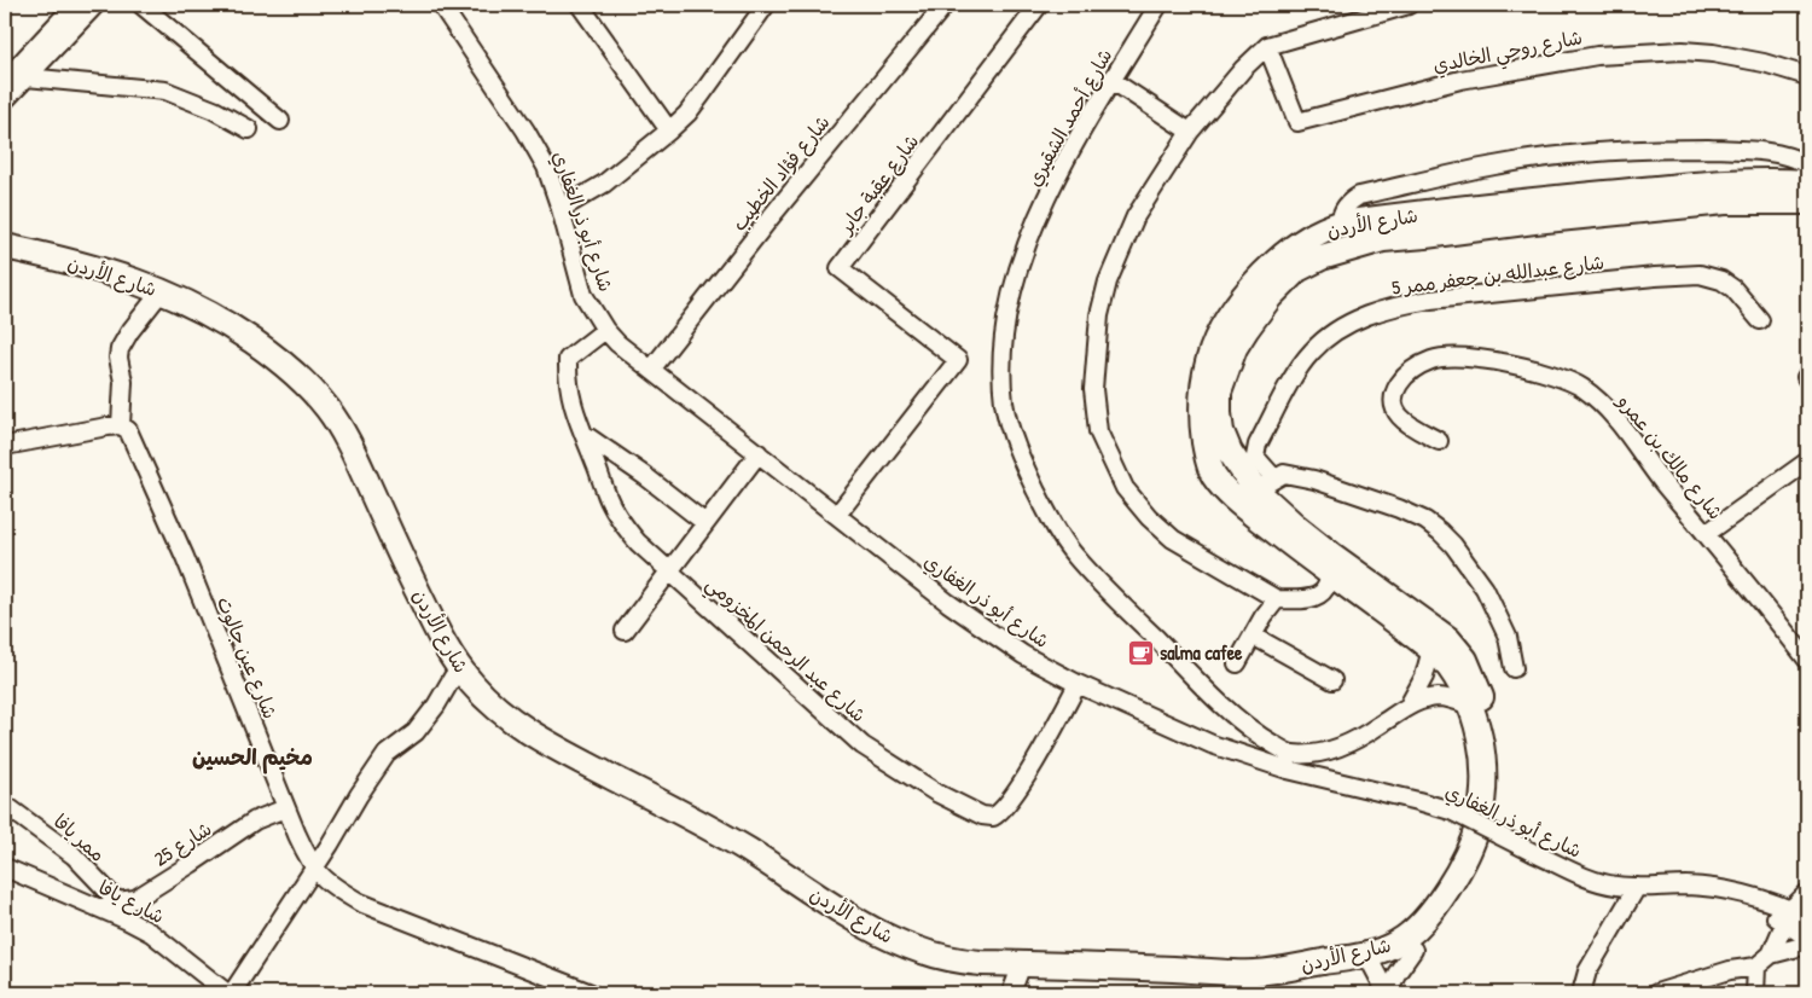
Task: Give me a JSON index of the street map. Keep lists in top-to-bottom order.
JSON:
{
  "streets": {
    "highway": ["شارع الأردن"],
    "street": [
      "شارع روحي الخالدي",
      "شارع أحمد الشقيري",
      "شارع فؤاد الخطيب",
      "شارع عقبة جابر",
      "شارع أبو ذر الغفاري",
      "شارع عبدالله بن جعفر ممر 5",
      "شارع مالك بن عمرو",
      "شارع عبد الرحمن المخزومي",
      "شارع عين جالوت",
      "ممر يافا",
      "شارع 25",
      "شارع يافا"
    ]
  },
  "crossings": [
    ["شارع فؤاد الخطيب", "شارع أبو ذر الغفاري"],
    ["شارع عقبة جابر", "شارع أبو ذر الغفاري"],
    ["شارع أبو ذر الغفاري", "شارع عبد الرحمن المخزومي"],
    ["شارع الأردن", "شارع عبدالله بن جعفر ممر 5"],
    ["شارع عين جالوت", "شارع 25"],
    ["ممر يافا", "شارع 25"],
    ["ممر يافا", "شارع يافا"],
    ["شارع 25", "شارع يافا"]
  ],
  "districts": ["مخيم الحسين"],
  "places": {
    "cafe": ["salma cafee"]
  }
}
